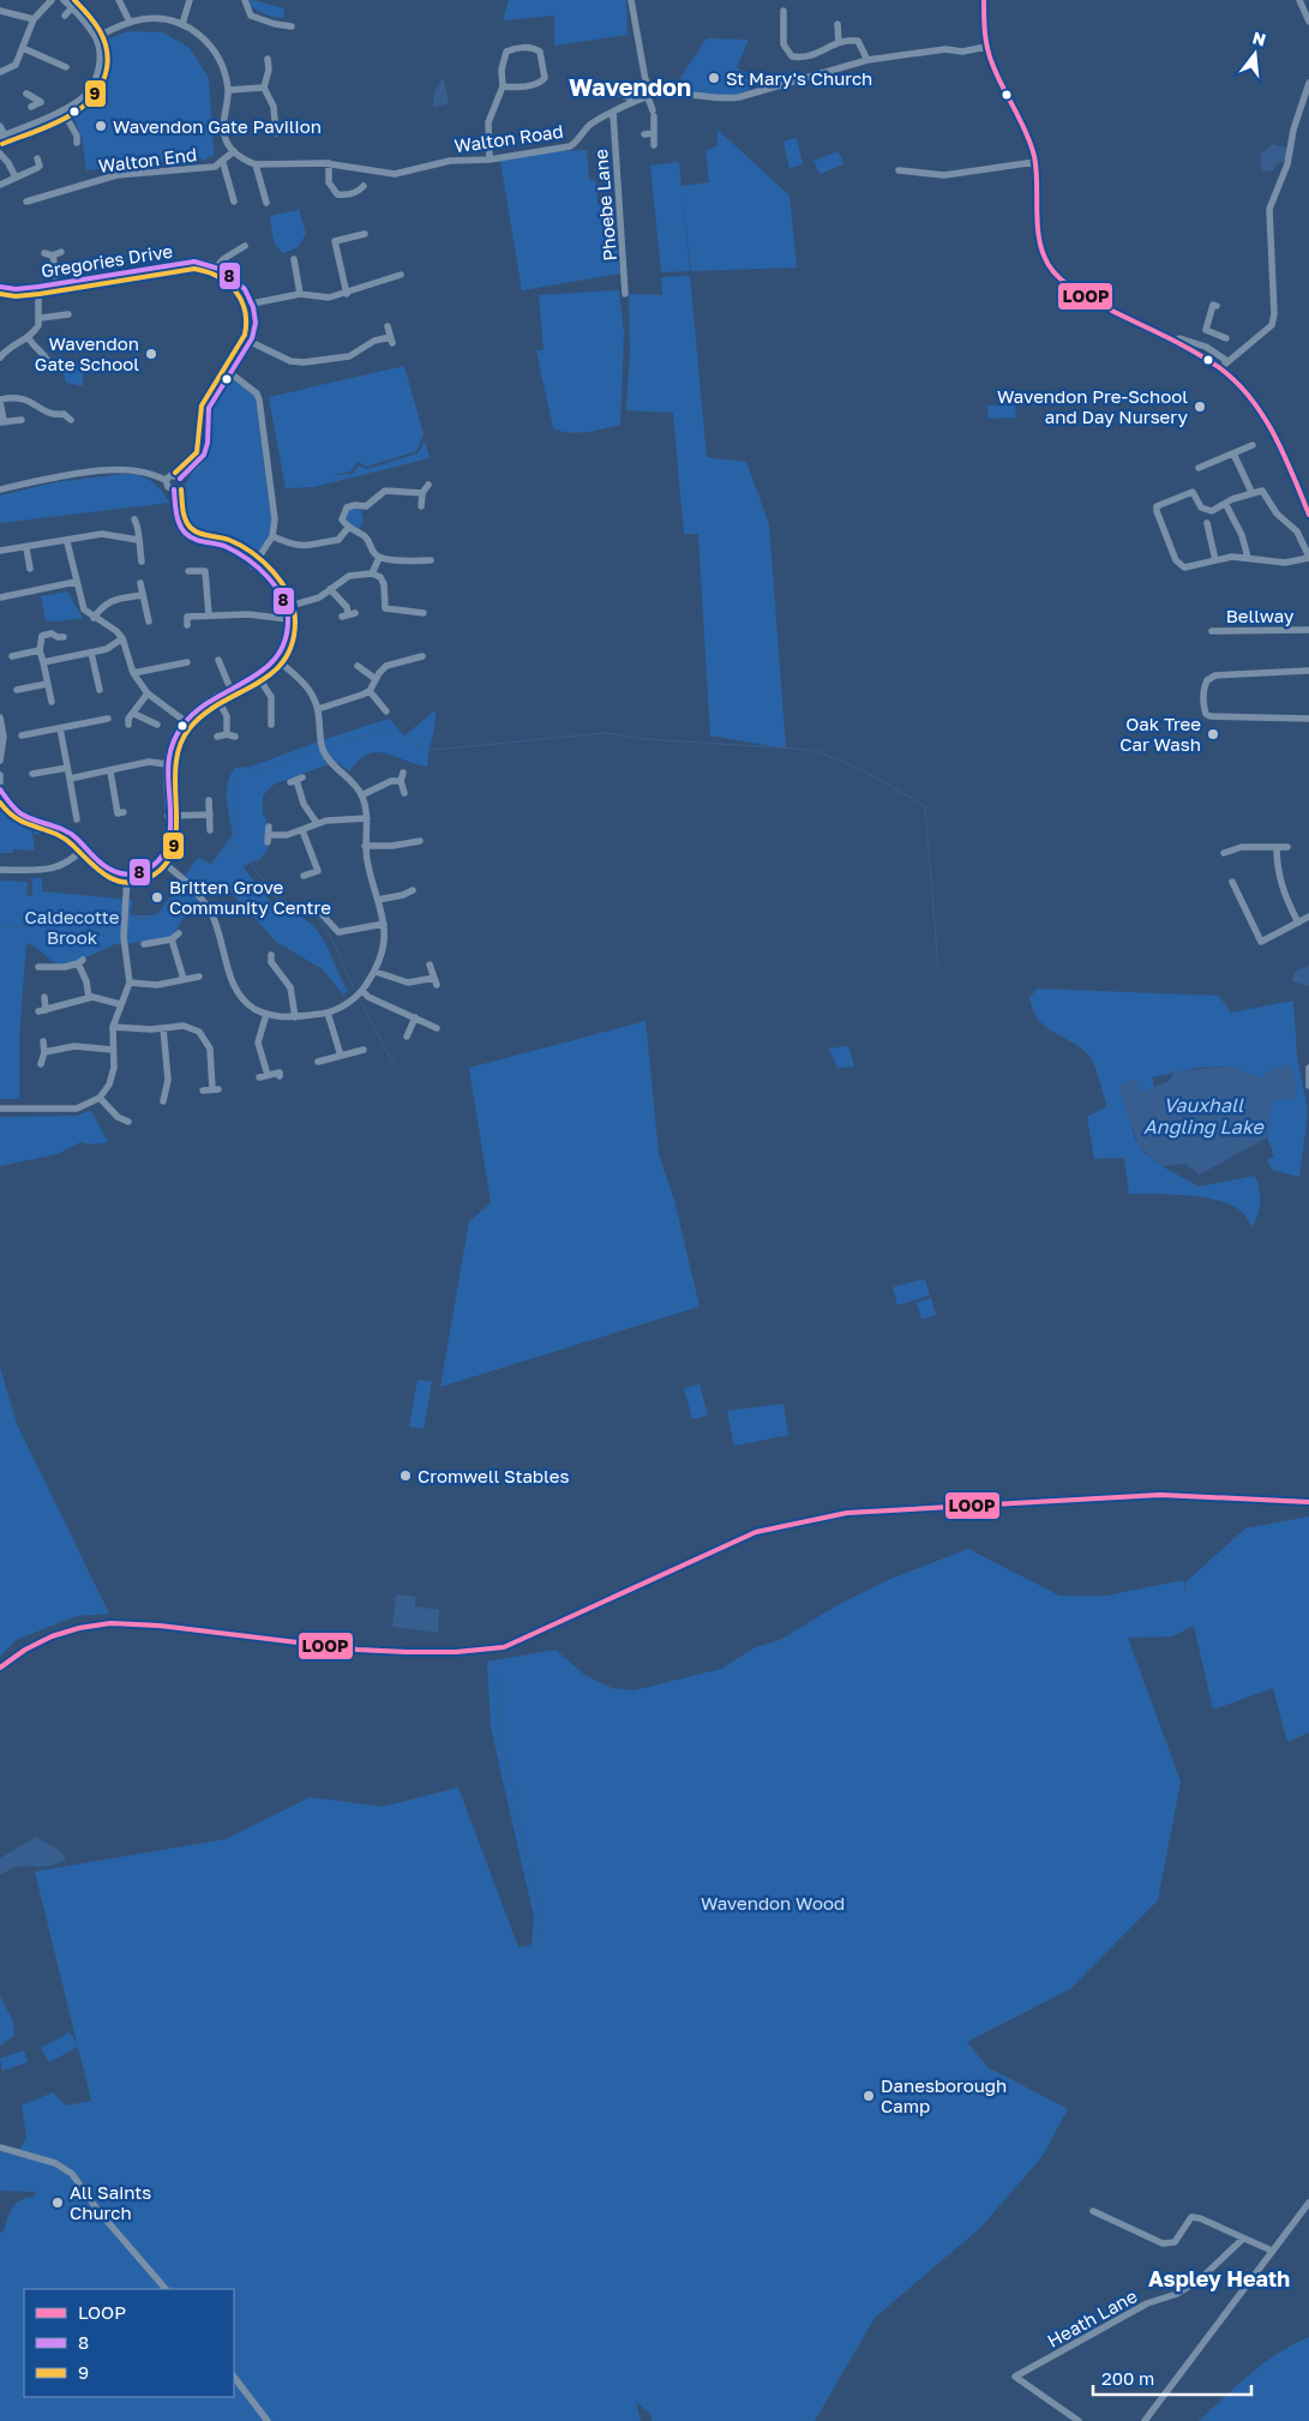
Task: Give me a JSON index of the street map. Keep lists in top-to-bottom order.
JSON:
{
  "streets": {
    "street": [
      "Walton Road",
      "Walton End",
      "Phoebe Lane",
      "Gregories Drive",
      "Bellway",
      "Heath Lane"
    ]
  },
  "crossings": [
    ["Walton Road", "Phoebe Lane"]
  ],
  "districts": ["Wavendon", "Aspley Heath"],
  "water": ["Vauxhall Angling Lake"],
  "parks": ["Caldecotte Brook", "Wavendon Wood"],
  "places": [
    "St Mary's Church",
    "Wavendon Gate Pavilion",
    "Wavendon Gate School",
    "Wavendon Pre-School and Day Nursery",
    "Oak Tree Car Wash",
    "Britten Grove Community Centre",
    "Cromwell Stables",
    "Danesborough Camp",
    "All Saints Church"
  ],
  "lines": ["transit line LOOP", "transit line 9", "transit line 8"],
  "legend": ["LOOP", "8", "9"],
  "scale_bar": "200 m",
  "north": "top"
}
